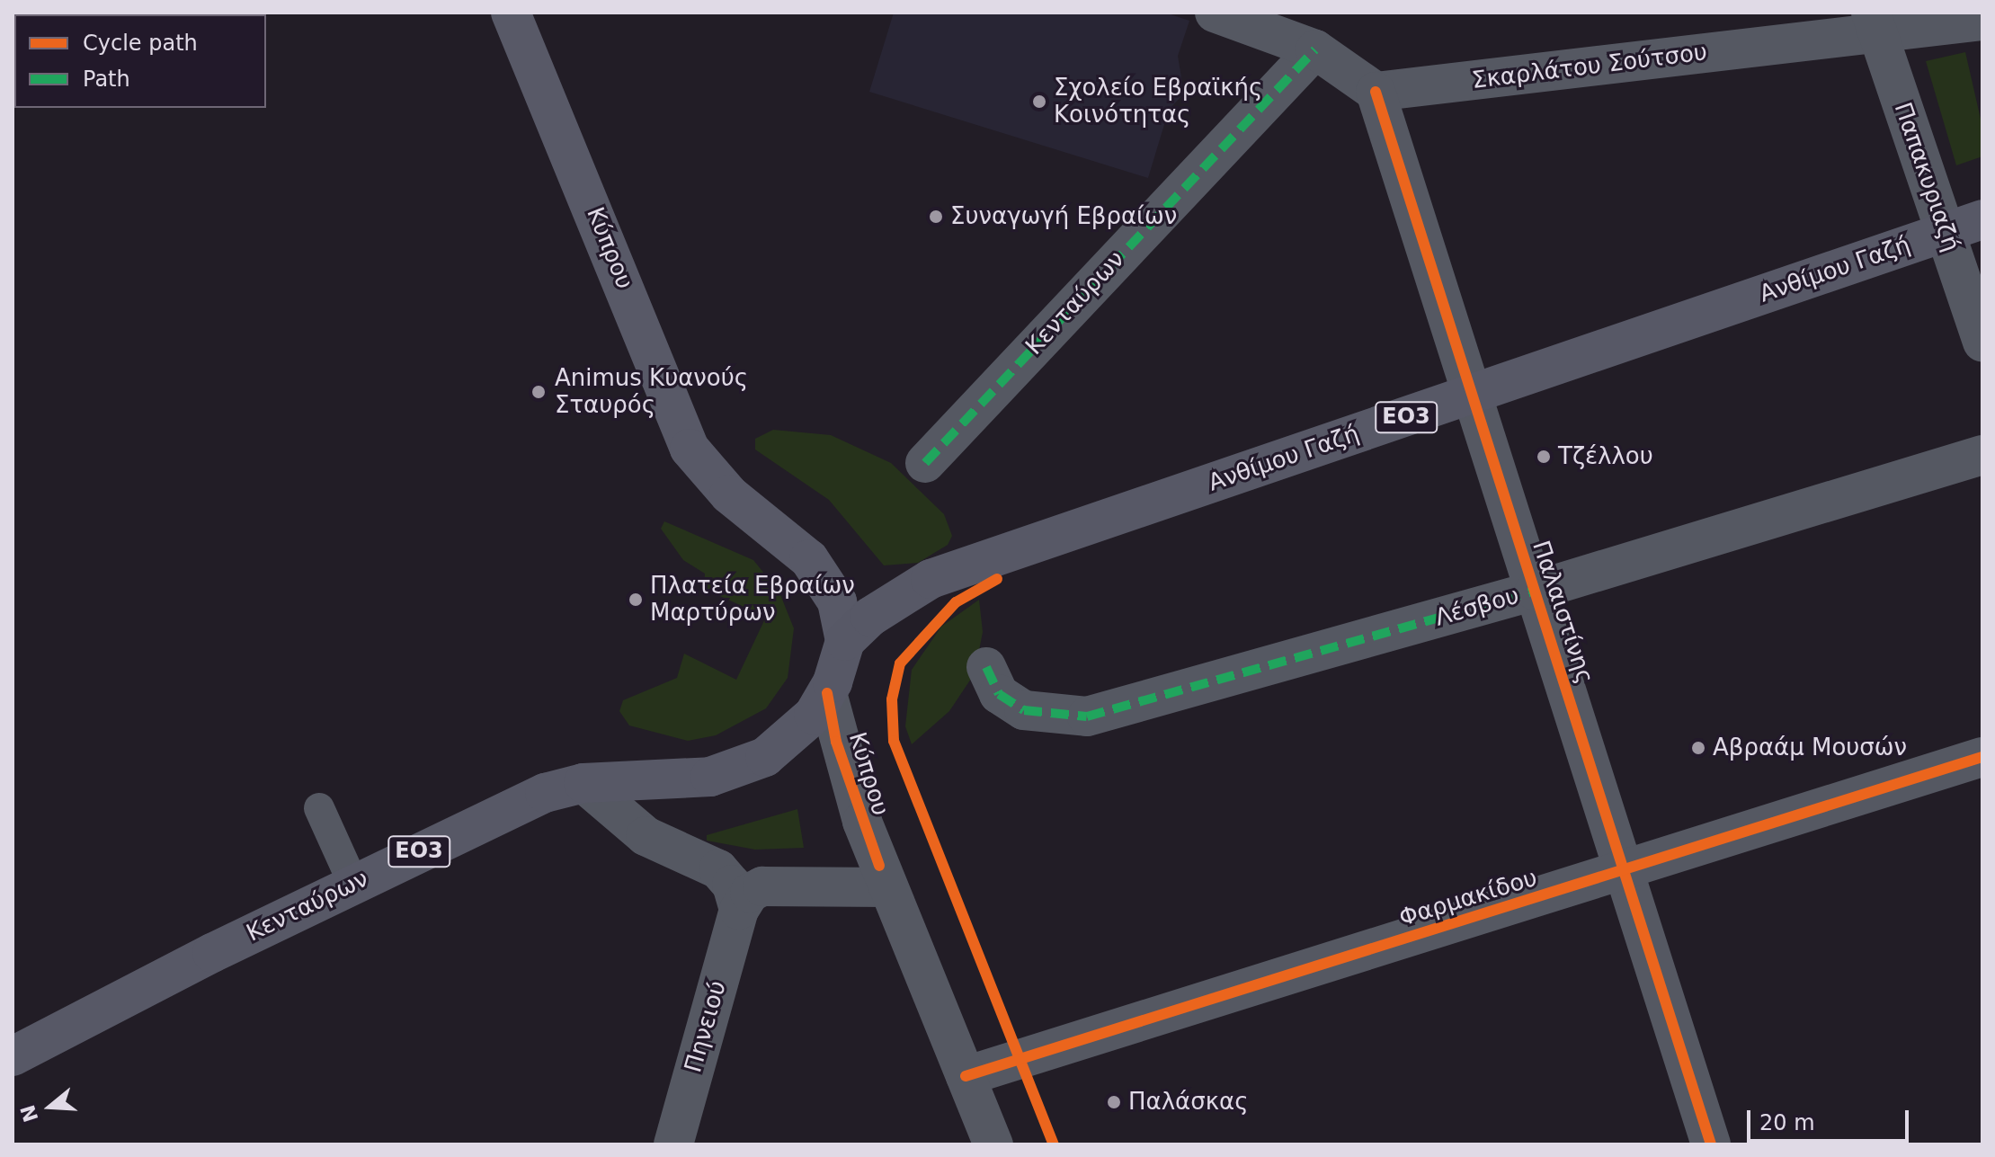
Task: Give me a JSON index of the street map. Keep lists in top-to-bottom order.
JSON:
{
  "streets": {
    "main road": [
      "Κύπρου",
      "Ανθίμου Γαζή",
      "Κενταύρων",
      "ΕΟ3"
    ],
    "street": [
      "Σκαρλάτου Σούτσου",
      "Παπακυριαζή",
      "Λέσβου",
      "Παλαιστίνης",
      "Φαρμακίδου",
      "Πηνειού"
    ]
  },
  "crossings": [
    ["Σκαρλάτου Σούτσου", "Παπακυριαζή"],
    ["Σκαρλάτου Σούτσου", "Παλαιστίνης"],
    ["Παπακυριαζή", "Ανθίμου Γαζή"],
    ["Κύπρου", "Ανθίμου Γαζή"],
    ["Κύπρου", "Κενταύρων"],
    ["Κύπρου", "Φαρμακίδου"],
    ["Ανθίμου Γαζή", "Κενταύρων"],
    ["Ανθίμου Γαζή", "Παλαιστίνης"],
    ["Λέσβου", "Παλαιστίνης"],
    ["Παλαιστίνης", "Φαρμακίδου"]
  ],
  "places": [
    "Σχολείο Εβραϊκής Κοινότητας",
    "Συναγωγή Εβραίων",
    "Animus Κυανούς Σταυρός",
    "Τζέλλου",
    "Πλατεία Εβραίων Μαρτύρων",
    "Αβραάμ Μουσών",
    "Παλάσκας"
  ],
  "legend": ["Cycle path", "Path"],
  "scale_bar": "20 m",
  "north": "left"
}
